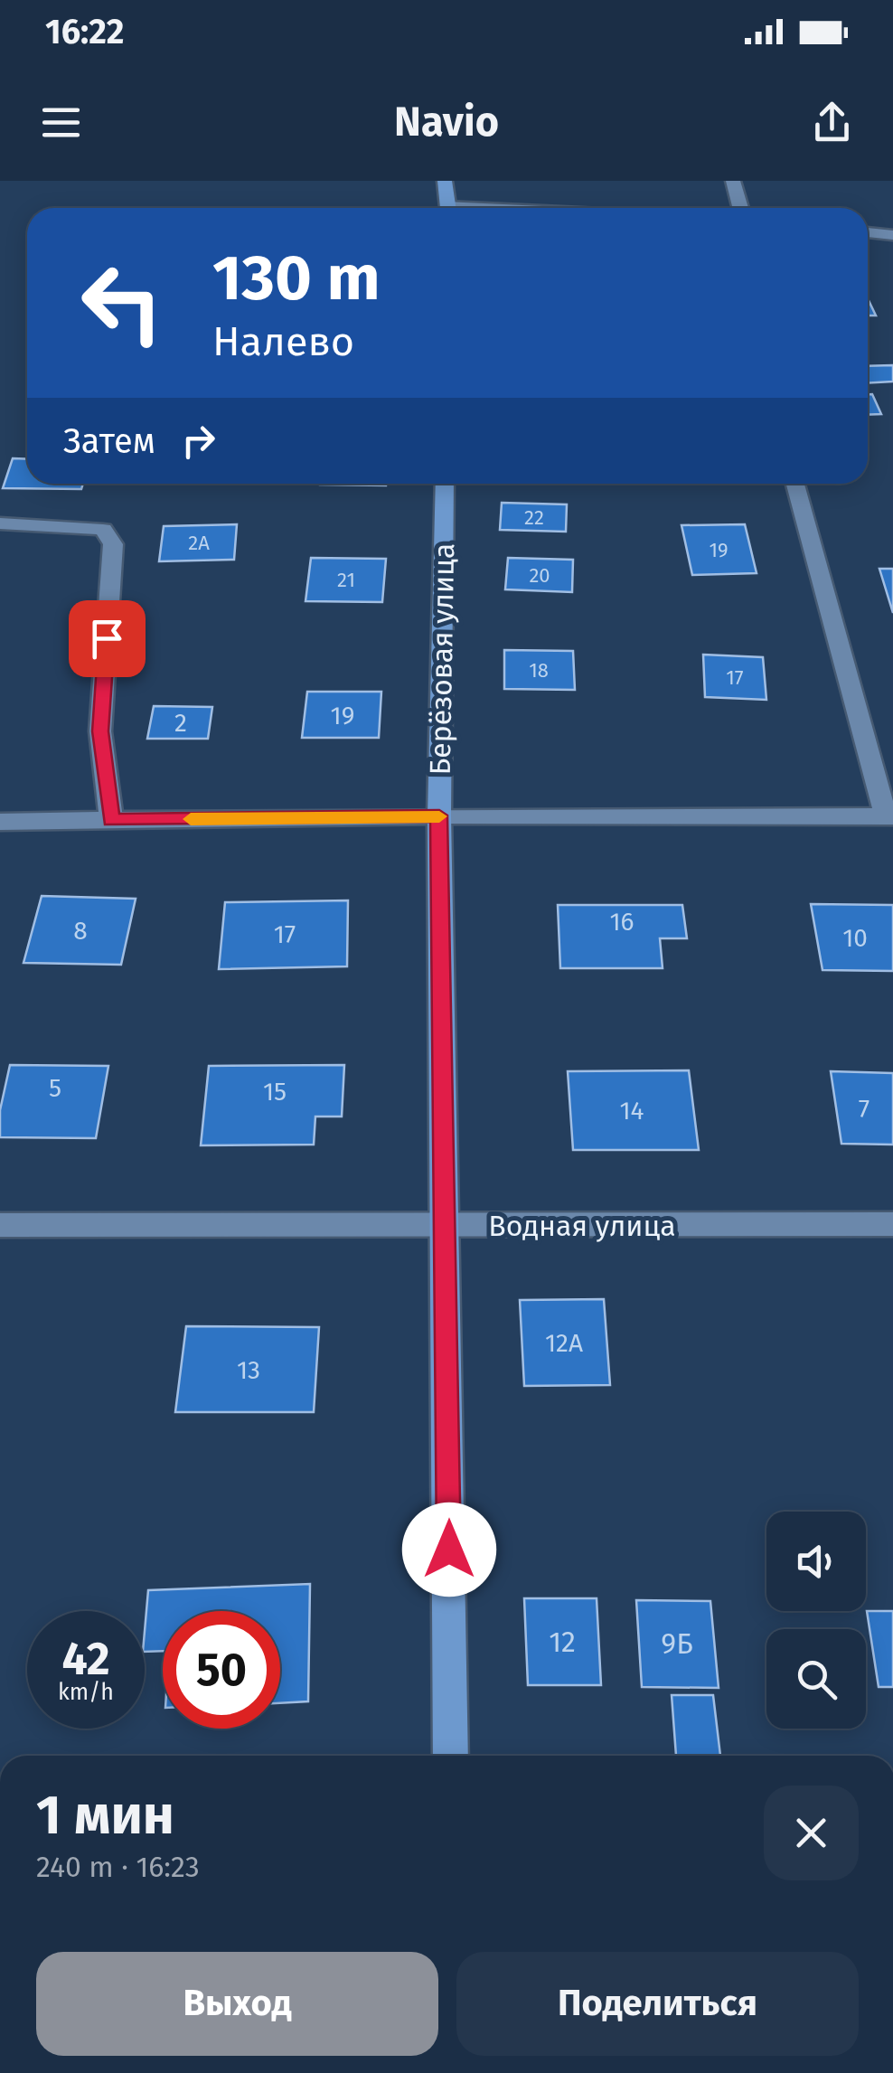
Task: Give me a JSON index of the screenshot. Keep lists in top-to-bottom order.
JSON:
{
  "streets": {
    "main road": ["Берёзовая улица"],
    "street": ["Водная улица"]
  },
  "crossings": [
    ["Берёзовая улица", "Водная улица"]
  ],
  "house_numbers": [
    "22",
    "2А",
    "19",
    "20",
    "21",
    "18",
    "17",
    "19",
    "2",
    "16",
    "8",
    "17",
    "10",
    "5",
    "15",
    "7",
    "14",
    "12А",
    "13",
    "12",
    "9Б"
  ],
  "page": {
    "status": "16:22",
    "header": "Navio",
    "turn": ["130 m", "Налево"],
    "then": "Затем",
    "speed": "42 km/h",
    "limit": "50",
    "heading": ["1 мин", "240 m · 16:23"],
    "buttons": ["Выход", "Поделиться"]
  }
}
